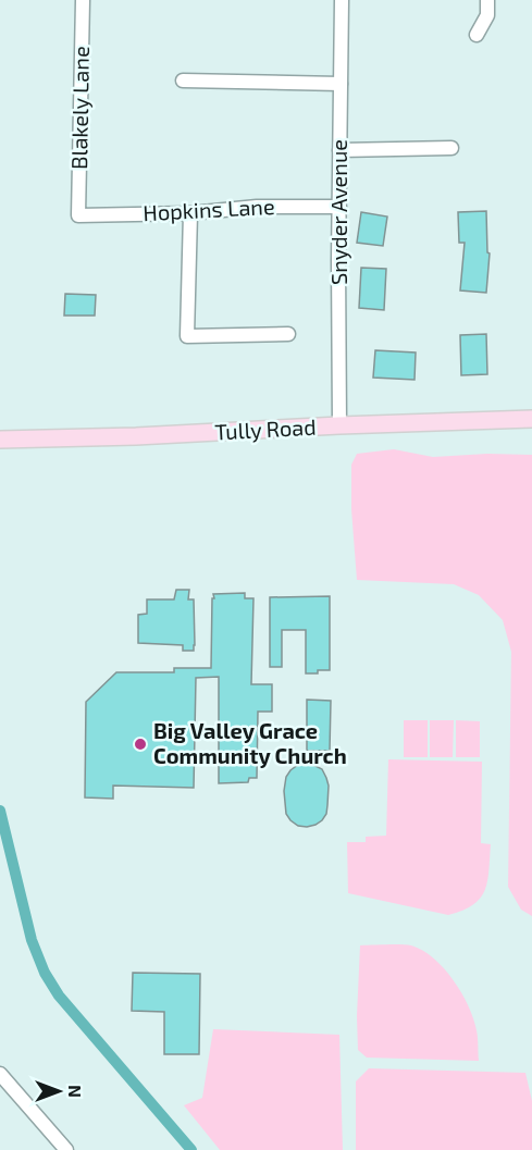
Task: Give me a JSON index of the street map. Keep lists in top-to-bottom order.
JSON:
{
  "streets": {
    "main road": ["Tully Road"],
    "street": ["Blakely Lane", "Hopkins Lane", "Snyder Avenue"]
  },
  "crossings": [
    ["Blakely Lane", "Hopkins Lane"],
    ["Hopkins Lane", "Snyder Avenue"],
    ["Snyder Avenue", "Tully Road"]
  ],
  "places": ["Big Valley Grace Community Church"],
  "north": "right"
}
